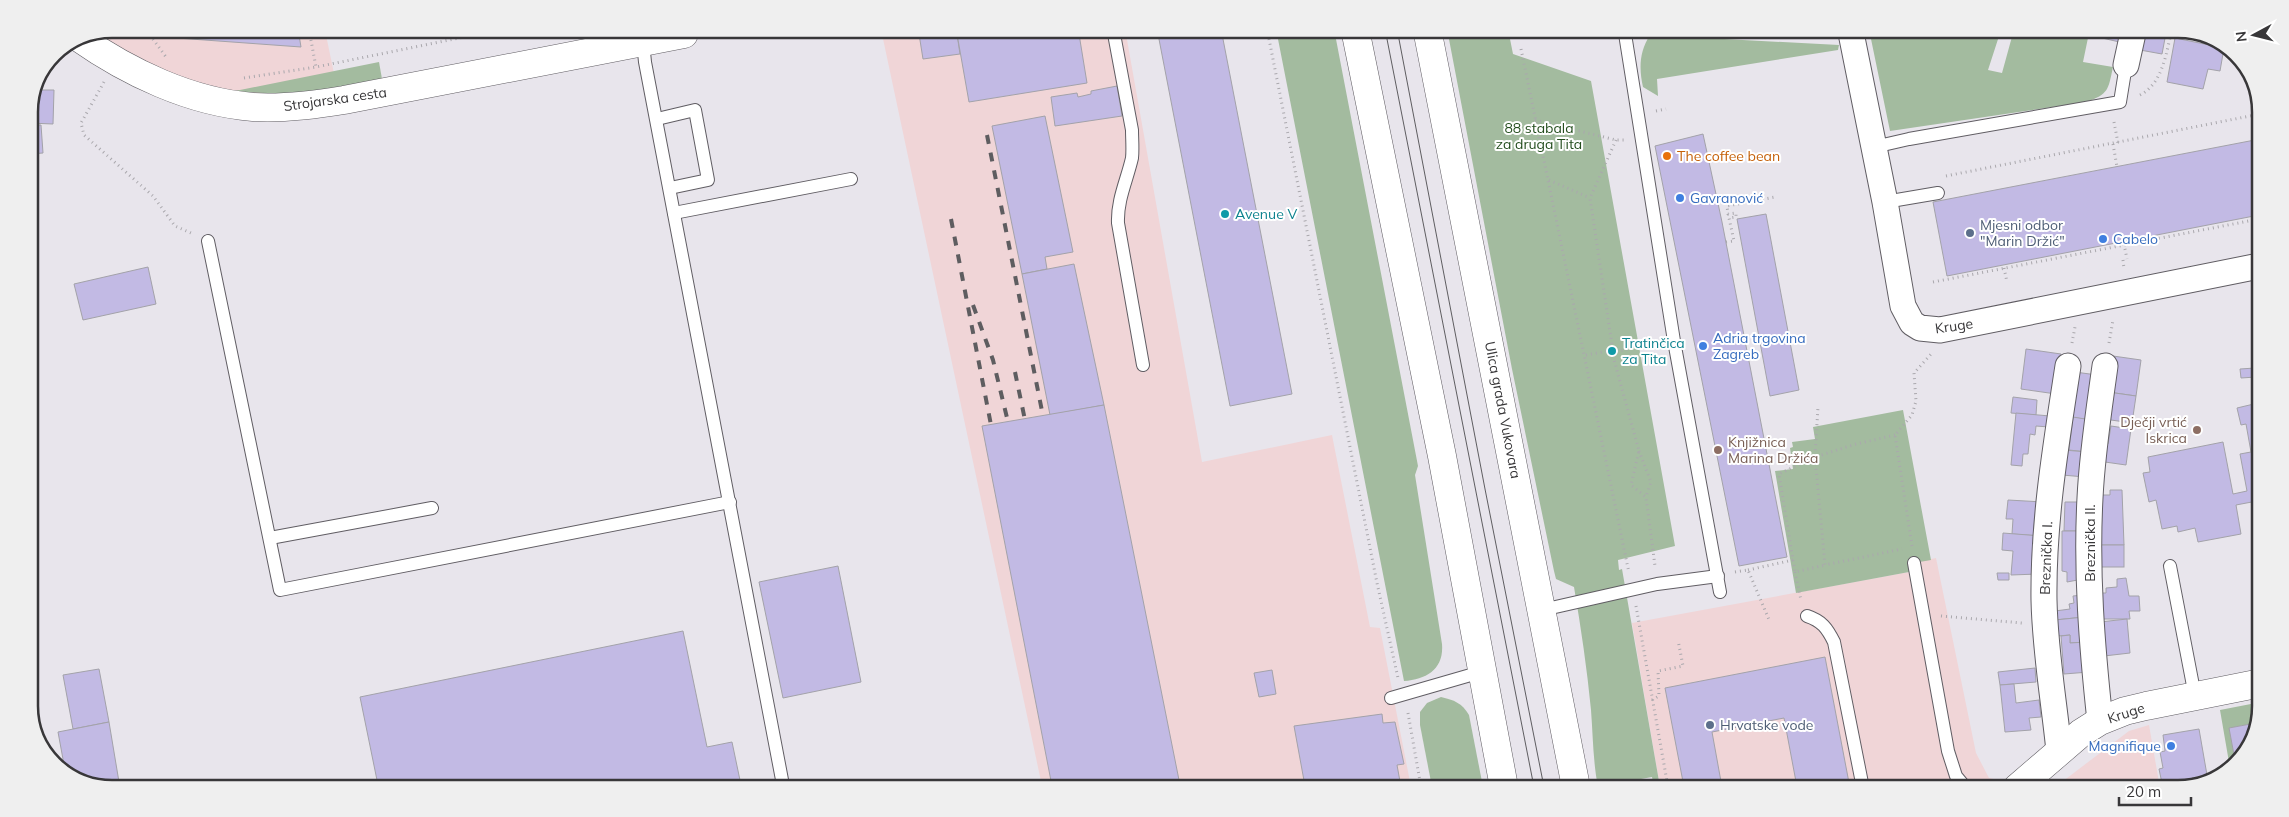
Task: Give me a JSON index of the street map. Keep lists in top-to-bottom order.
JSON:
{
  "streets": {
    "main road": ["Strojarska cesta", "Kruge", "Ulica grada Vukovara"],
    "street": ["Breznička II.", "Breznička I."]
  },
  "crossings": [
    ["Kruge", "Breznička II."],
    ["Kruge", "Breznička I."]
  ],
  "parks": ["88 stabala za druga Tita"],
  "places": [
    "The coffee bean",
    "Gavranović",
    "Avenue V",
    "Mjesni odbor \"Marin Držić\"",
    "Cabelo",
    "Adria trgovina Zagreb",
    "Tratinčica za Tita",
    "Dječji vrtić Iskrica",
    "Knjižnica Marina Držića",
    "Hrvatske vode",
    "Magnifique"
  ],
  "scale_bar": "20 m",
  "north": "left"
}
